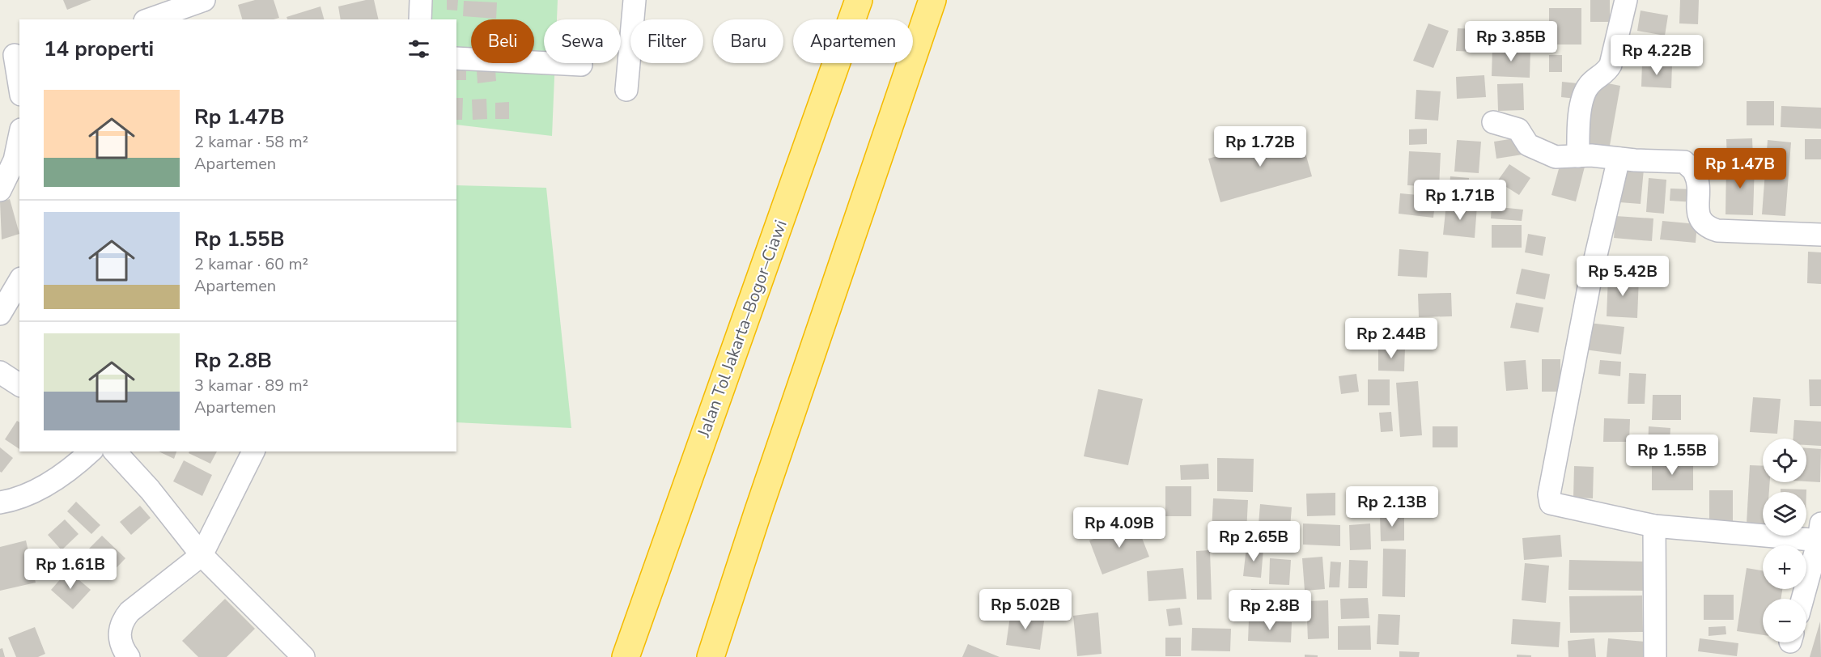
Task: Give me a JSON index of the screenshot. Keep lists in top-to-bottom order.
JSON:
{
  "streets": {
    "highway": ["Jalan Tol Jakarta–Bogor–Ciawi"]
  },
  "page": {
    "chip": [
      "Beli",
      "Sewa",
      "Filter",
      "Baru",
      "Apartemen"
    ],
    "heading": "14 properti",
    "price": [
      "Rp 3.85B",
      "Rp 4.22B",
      "Rp 1.72B",
      "Rp 1.47B",
      "Rp 1.71B",
      "Rp 5.42B",
      "Rp 2.44B",
      "Rp 1.55B",
      "Rp 2.13B",
      "Rp 4.09B",
      "Rp 2.65B",
      "Rp 1.61B",
      "Rp 5.02B",
      "Rp 2.8B"
    ],
    "list": [
      {
        "name": "Rp 1.47B",
        "note": "2 kamar · 58 m² · Apartemen"
      },
      {
        "name": "Rp 1.55B",
        "note": "2 kamar · 60 m² · Apartemen"
      },
      {
        "name": "Rp 2.8B",
        "note": "3 kamar · 89 m² · Apartemen"
      }
    ],
    "map_buttons": ["+", "−"]
  }
}
